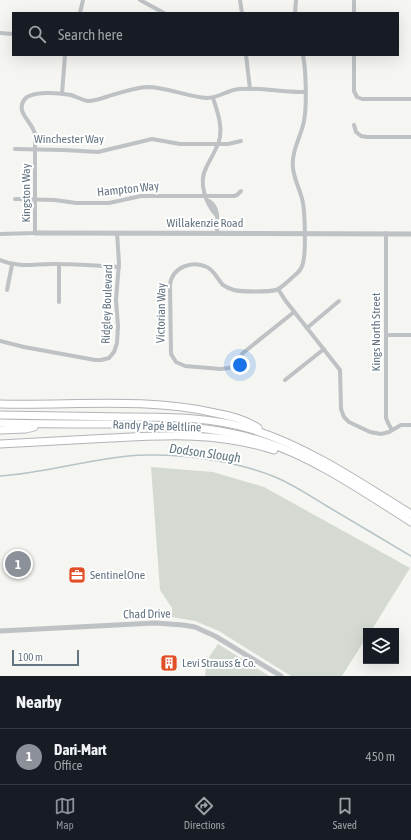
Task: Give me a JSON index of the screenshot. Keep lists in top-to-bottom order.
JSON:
{
  "streets": {
    "highway": ["Randy Papé Beltline"],
    "street": [
      "Winchester Way",
      "Hampton Way",
      "Kingston Way",
      "Willakenzie Road",
      "Ridgley Boulevard",
      "Victorian Way",
      "Kings North Street",
      "Chad Drive"
    ]
  },
  "crossings": [
    ["Winchester Way", "Kingston Way"],
    ["Hampton Way", "Kingston Way"],
    ["Kingston Way", "Willakenzie Road"],
    ["Willakenzie Road", "Ridgley Boulevard"],
    ["Willakenzie Road", "Victorian Way"],
    ["Willakenzie Road", "Kings North Street"]
  ],
  "water": ["Dodson Slough"],
  "places": {
    "office": ["SentinelOne"],
    "building": ["Levi Strauss & Co."]
  },
  "scale_bar": "100 m",
  "page": {
    "search": "Search here",
    "pins": "1",
    "scale": "100 m",
    "heading": "Nearby",
    "list": [
      {
        "mark": "1",
        "name": "Dari-Mart",
        "note": "Office",
        "value": "450 m"
      }
    ],
    "nav": ["Map", "Directions", "Saved"]
  }
}
